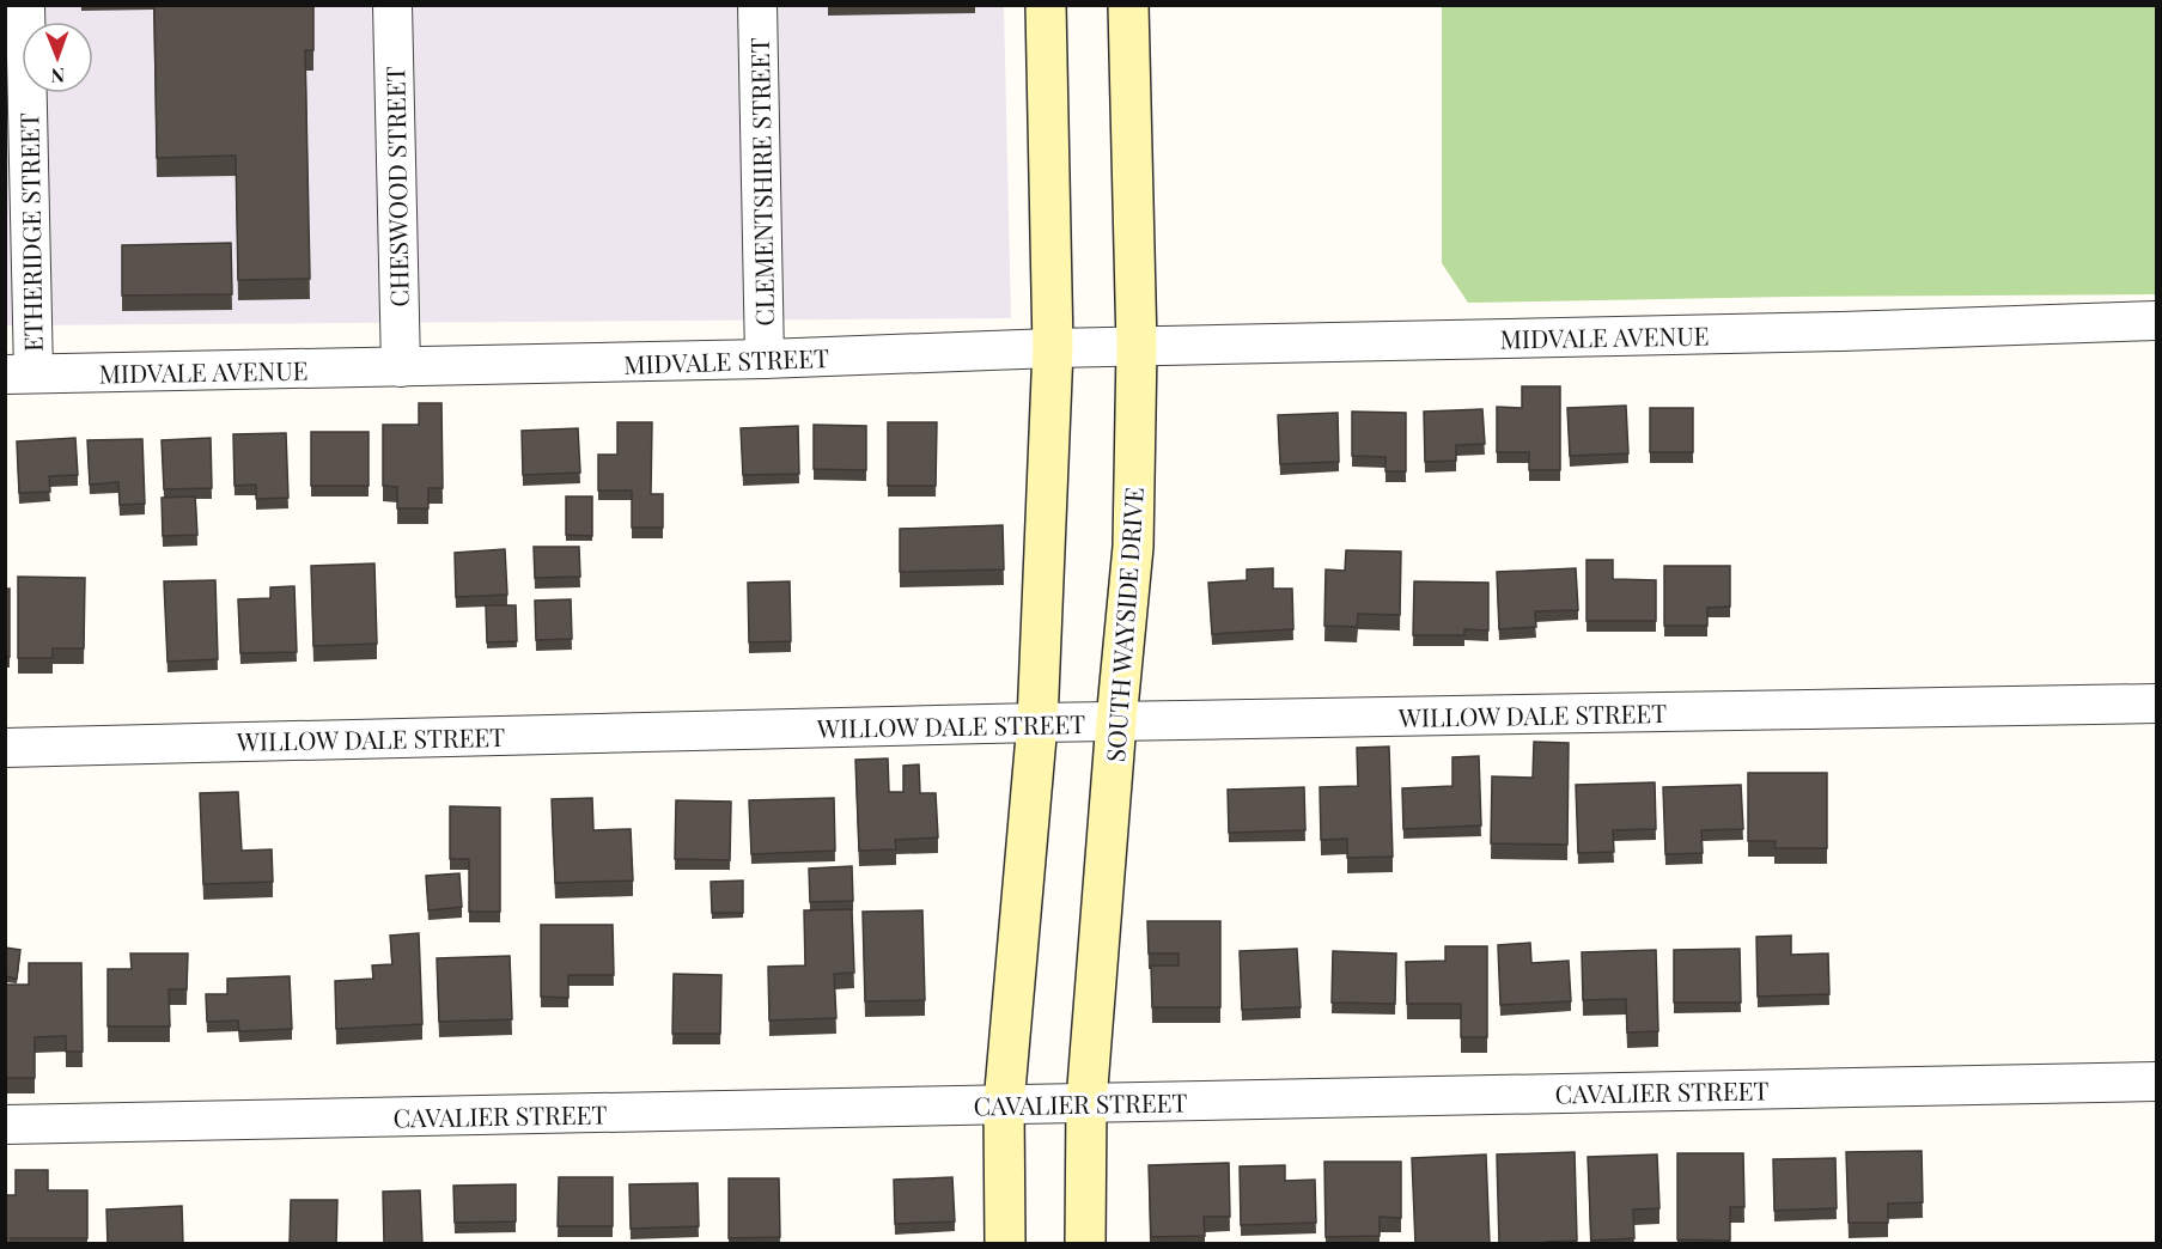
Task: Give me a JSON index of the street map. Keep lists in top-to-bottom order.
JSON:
{
  "streets": {
    "main road": ["SOUTH WAYSIDE DRIVE"],
    "street": [
      "CLEMENTSHIRE STREET",
      "CHESWOOD STREET",
      "ETHERIDGE STREET",
      "MIDVALE AVENUE",
      "MIDVALE STREET",
      "WILLOW DALE STREET",
      "CAVALIER STREET"
    ]
  },
  "crossings": [
    ["CLEMENTSHIRE STREET", "MIDVALE STREET"],
    ["CHESWOOD STREET", "MIDVALE AVENUE"],
    ["CHESWOOD STREET", "MIDVALE STREET"],
    ["ETHERIDGE STREET", "MIDVALE AVENUE"],
    ["MIDVALE AVENUE", "MIDVALE STREET"],
    ["MIDVALE AVENUE", "SOUTH WAYSIDE DRIVE"],
    ["SOUTH WAYSIDE DRIVE", "WILLOW DALE STREET"],
    ["SOUTH WAYSIDE DRIVE", "CAVALIER STREET"]
  ],
  "north": "bottom"
}
